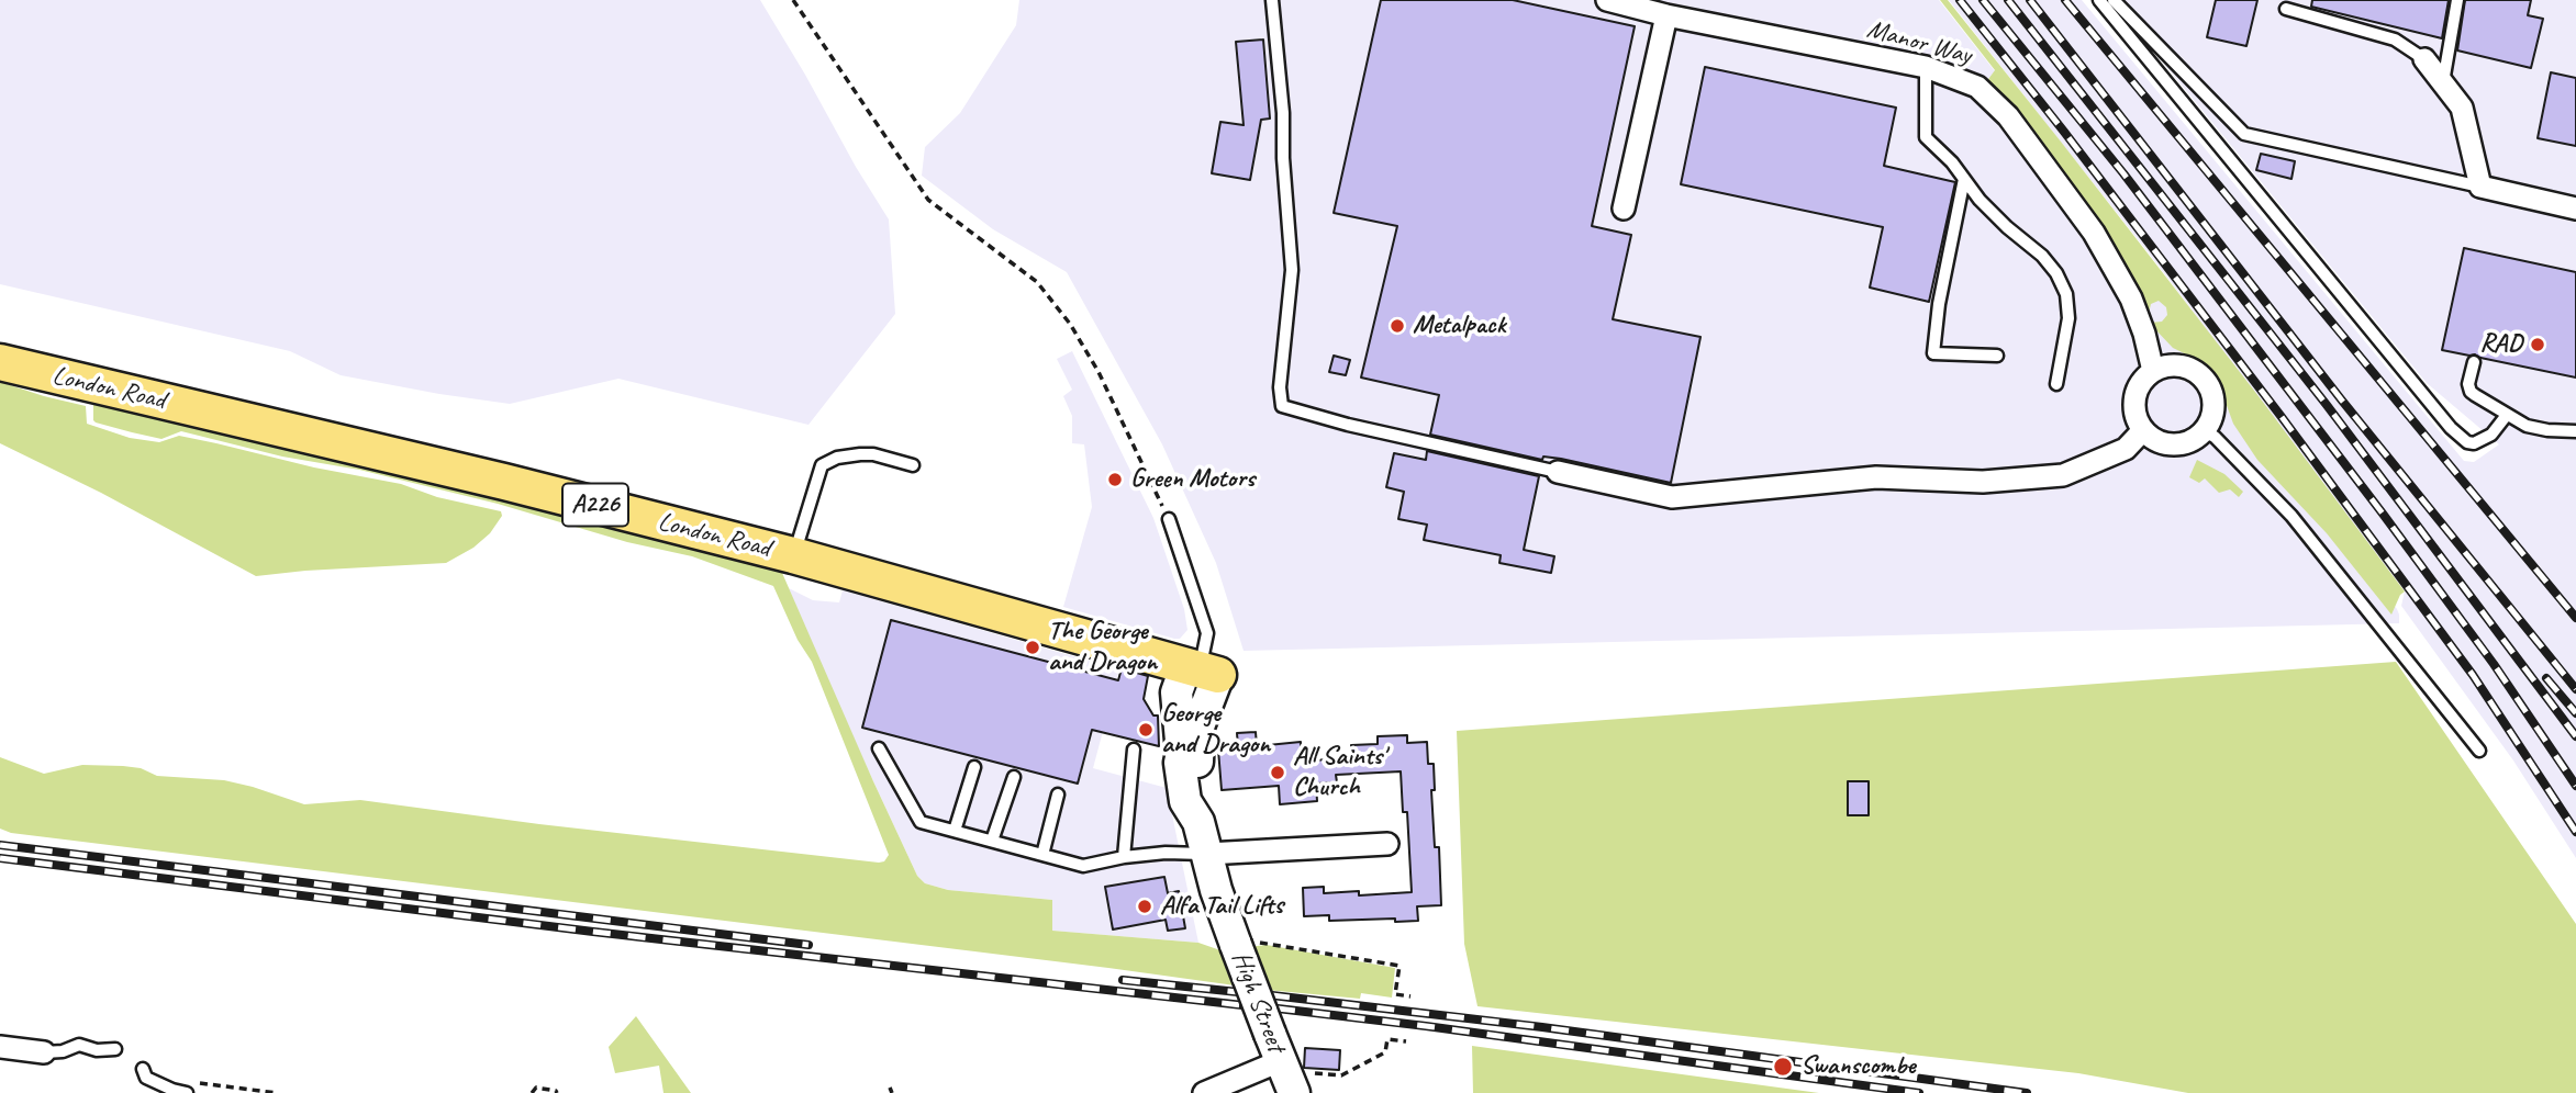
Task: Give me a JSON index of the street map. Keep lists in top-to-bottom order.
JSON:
{
  "streets": {
    "main road": ["London Road", "A226", "High Street"],
    "street": ["Manor Way"]
  },
  "crossings": [
    ["London Road", "High Street"]
  ],
  "places": [
    "Metalpack",
    "RAD",
    "Green Motors",
    "The George and Dragon",
    "George and Dragon",
    "All Saints' Church",
    "Alfa Tail Lifts",
    "Swanscombe"
  ]
}
